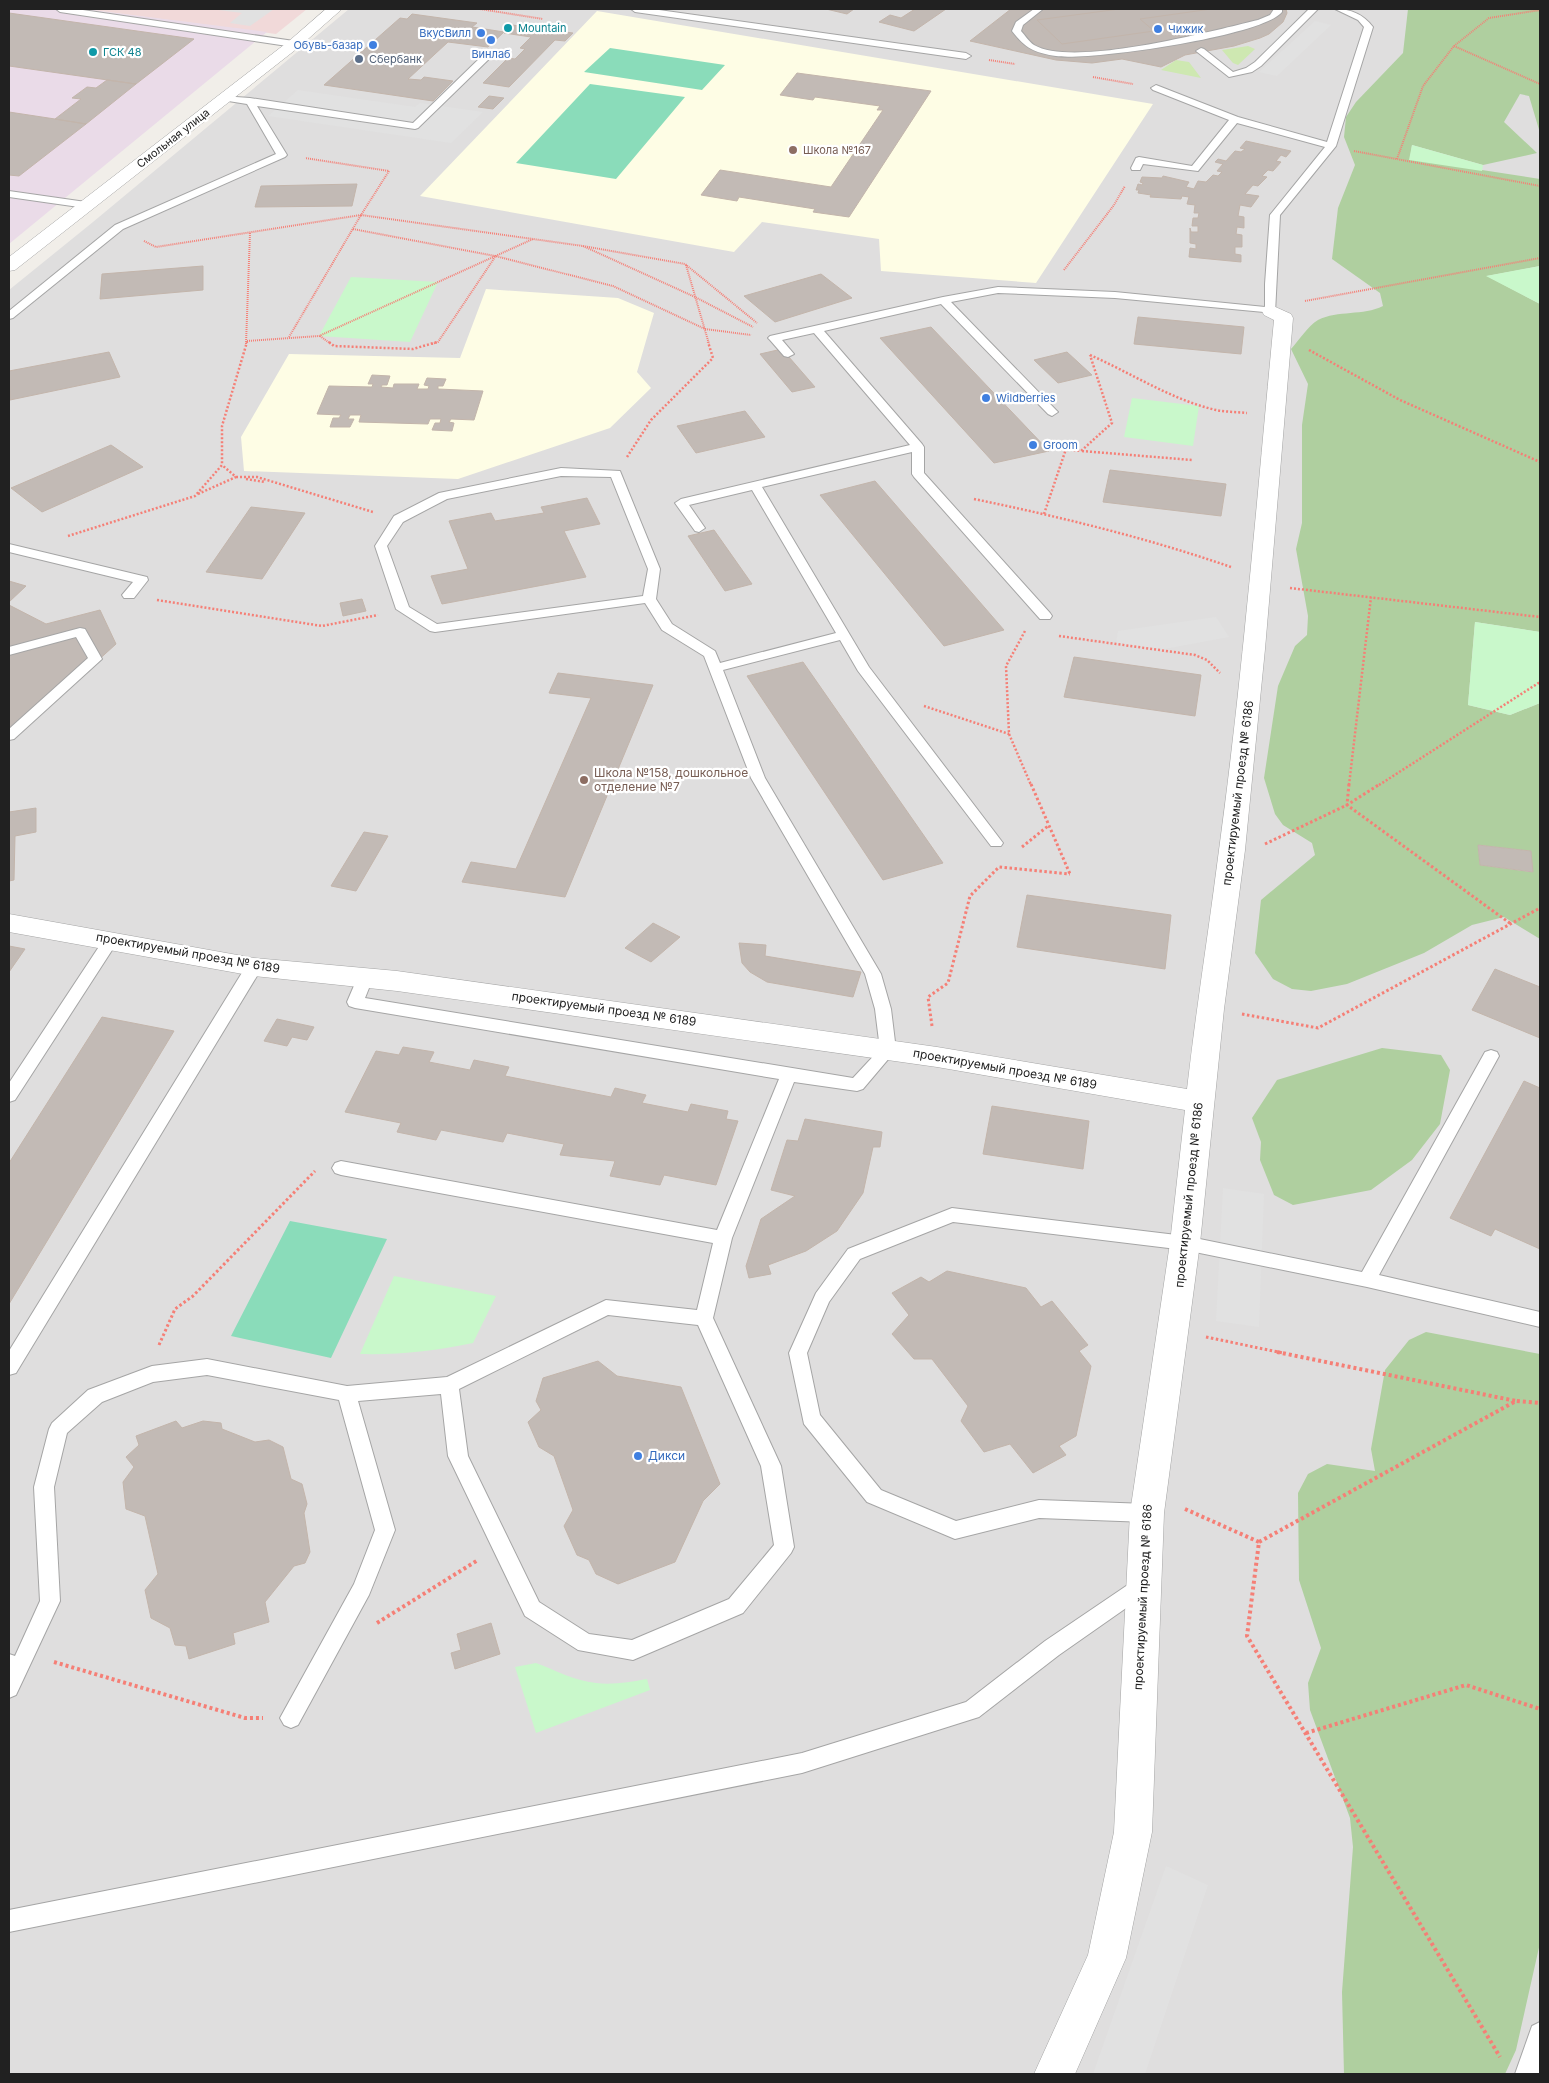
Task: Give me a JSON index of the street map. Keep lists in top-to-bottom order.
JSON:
{
  "streets": {
    "street": ["Смольная улица", "проектируемый проезд № 6186", "проектируемый проезд № 6189"]
  },
  "crossings": [
    ["проектируемый проезд № 6186", "проектируемый проезд № 6189"]
  ],
  "places": [
    "Mountain",
    "Чижик",
    "ВкусВилл",
    "Винлаб",
    "Обувь-базар",
    "ГСК 48",
    "Сбербанк",
    "Школа №167",
    "Wildberries",
    "Groom",
    "Школа №158, дошкольное отделение №7",
    "Дикси"
  ]
}
